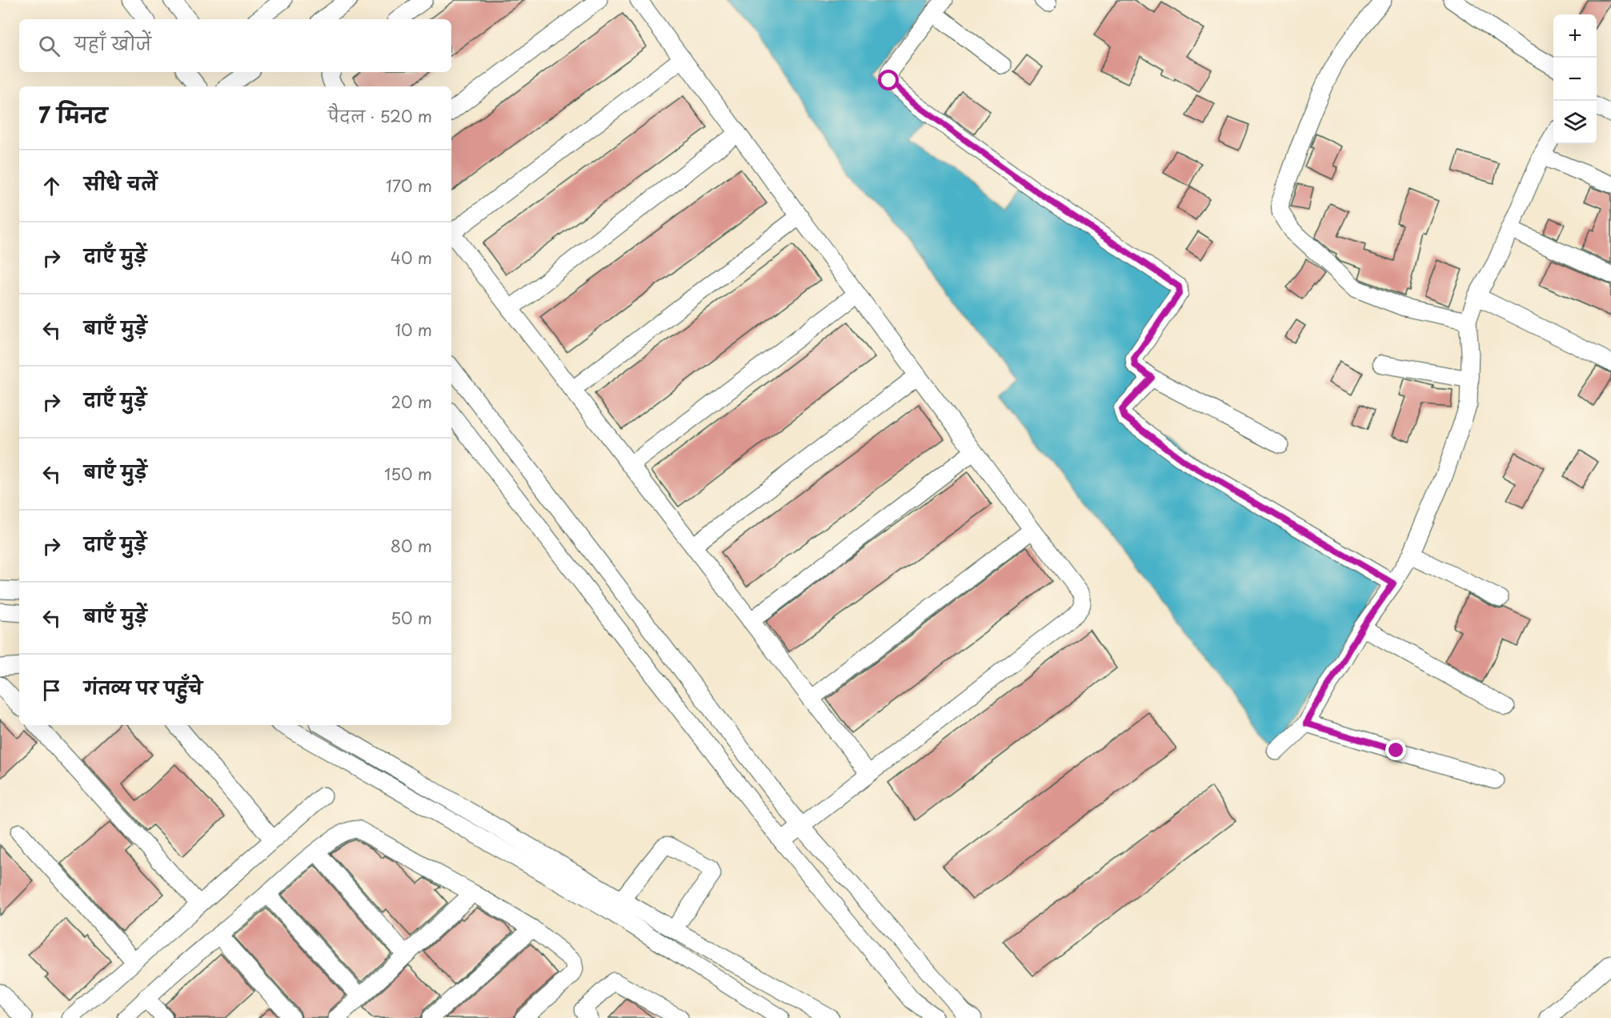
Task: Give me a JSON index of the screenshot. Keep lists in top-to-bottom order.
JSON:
{
  "page": {
    "map_buttons": ["+", "−"],
    "search": "यहाँ खोजें",
    "heading": ["7 मिनट", "पैदल · 520 m"],
    "list": [
      ["सीधे चलें", "170 m"],
      ["दाएँ मुड़ें", "40 m"],
      ["बाएँ मुड़ें", "10 m"],
      ["दाएँ मुड़ें", "20 m"],
      ["बाएँ मुड़ें", "150 m"],
      ["दाएँ मुड़ें", "80 m"],
      ["बाएँ मुड़ें", "50 m"],
      "गंतव्य पर पहुँचे"
    ]
  }
}
